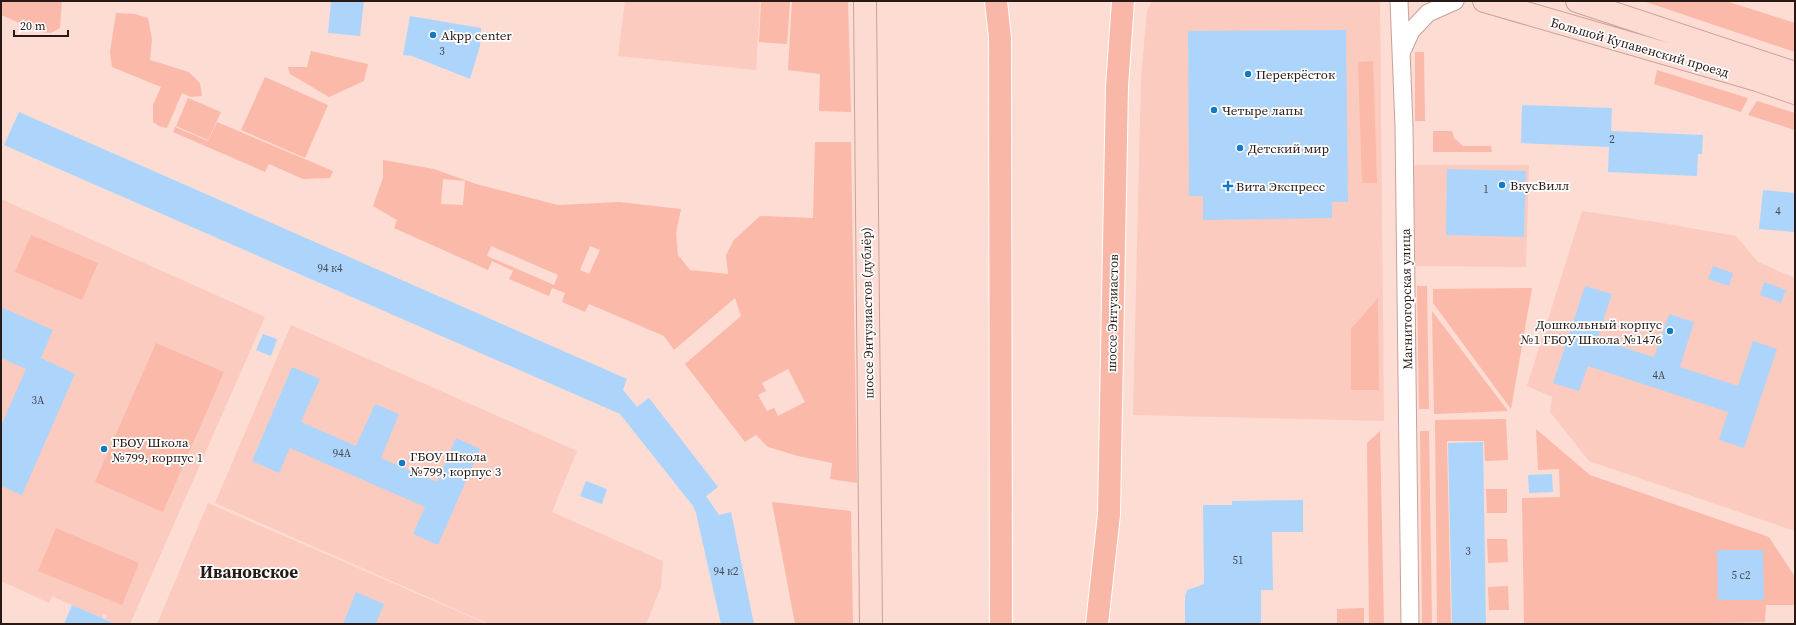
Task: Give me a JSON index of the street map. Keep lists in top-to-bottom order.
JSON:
{
  "streets": {
    "main road": ["Большой Купавенский проезд", "шоссе Энтузиастов (дублёр)", "шоссе Энтузиастов"],
    "street": ["Магнитогорская улица"]
  },
  "districts": ["Ивановское"],
  "places": {
    "other": [
      "Akpp center",
      "Перекрёсток",
      "Четыре лапы",
      "Детский мир",
      "ВкусВилл",
      "Дошкольный корпус №1 ГБОУ Школа №1476",
      "ГБОУ Школа №799, корпус 1",
      "ГБОУ Школа №799, корпус 3"
    ],
    "health": ["Вита Экспресс"]
  },
  "house_numbers": [
    "3",
    "2",
    "1",
    "4",
    "94 к4",
    "4А",
    "3А",
    "94А",
    "3",
    "51",
    "94 к2",
    "5 с2"
  ],
  "scale_bar": "20 m"
}
